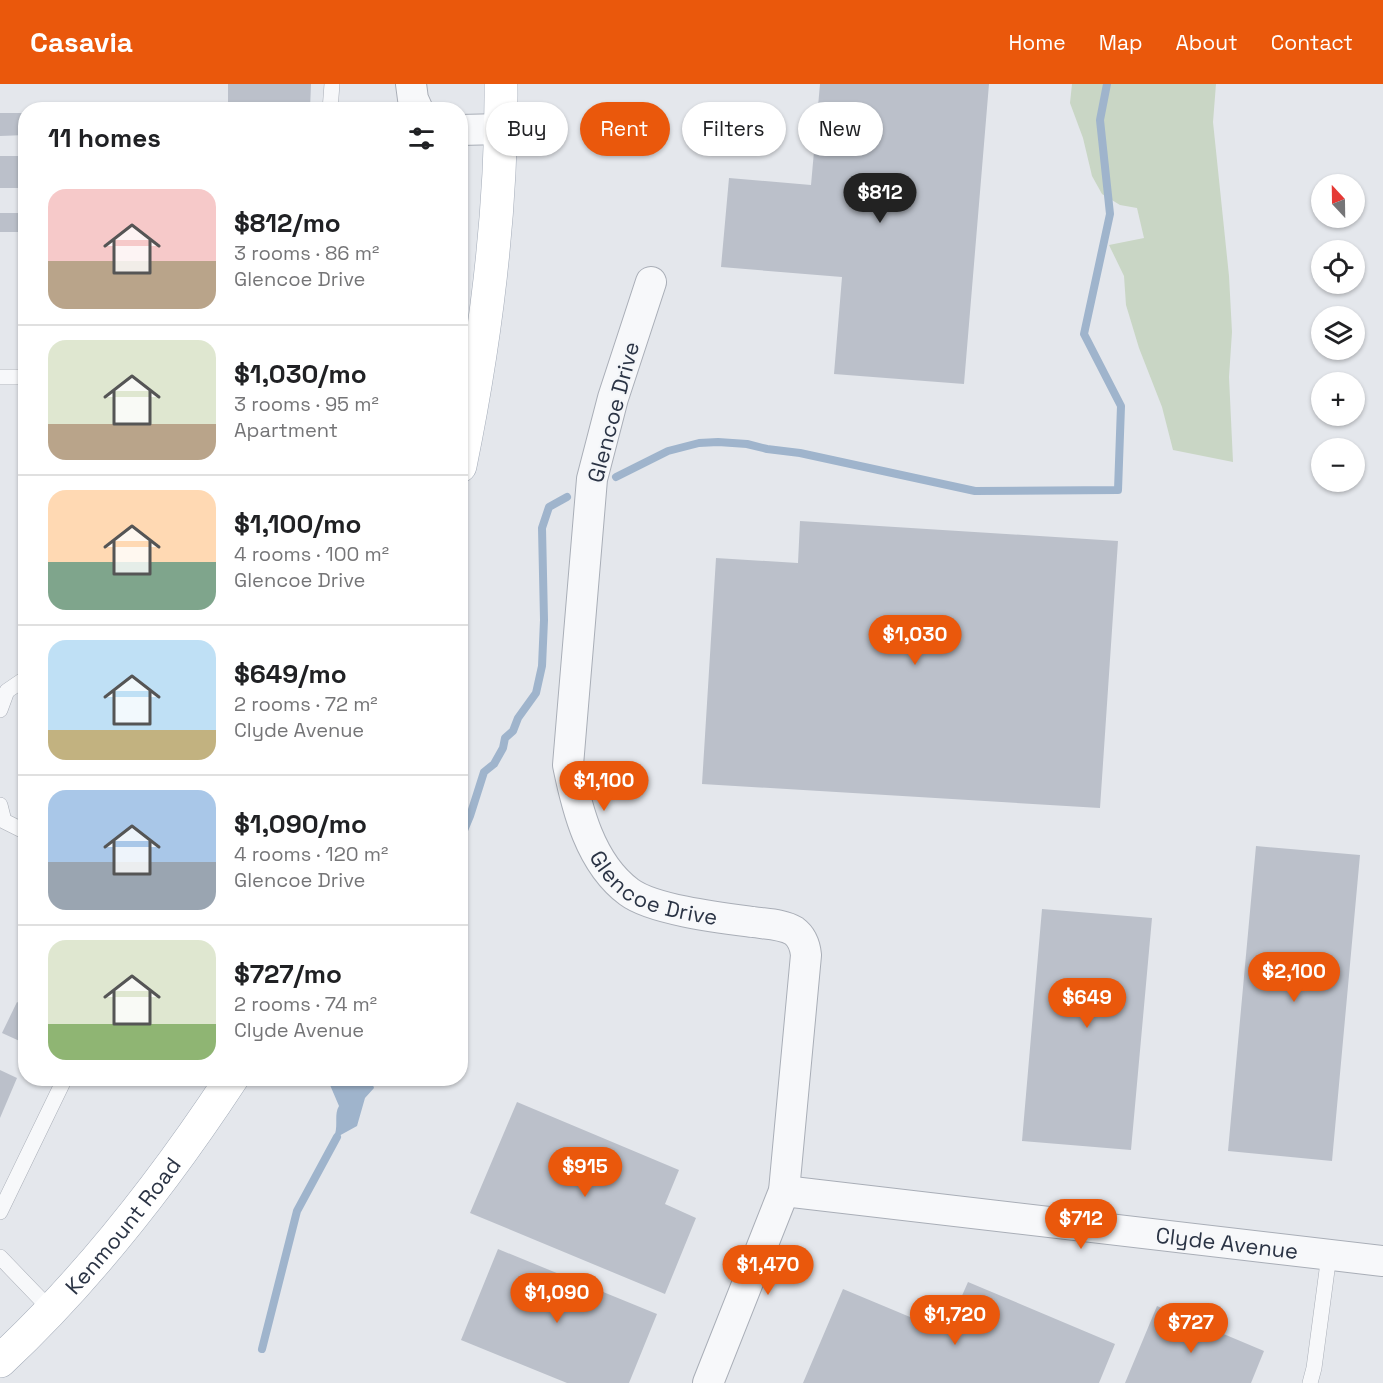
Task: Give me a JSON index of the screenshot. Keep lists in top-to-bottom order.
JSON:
{
  "streets": {
    "main road": ["Kenmount Road"],
    "street": ["Glencoe Drive", "Clyde Avenue"]
  },
  "crossings": [
    ["Glencoe Drive", "Clyde Avenue"]
  ],
  "north": "top",
  "page": {
    "header": "Casavia",
    "nav": [
      "Home",
      "Map",
      "About",
      "Contact"
    ],
    "chip": [
      "Buy",
      "Rent",
      "Filters",
      "New"
    ],
    "heading": "11 homes",
    "price": [
      "$812",
      "$1,030",
      "$1,100",
      "$2,100",
      "$649",
      "$915",
      "$712",
      "$1,470",
      "$1,090",
      "$1,720",
      "$727"
    ],
    "map_buttons": ["+", "−"],
    "list": [
      {
        "name": "$812/mo",
        "note": "3 rooms · 86 m² · Glencoe Drive"
      },
      {
        "name": "$1,030/mo",
        "note": "3 rooms · 95 m² · Apartment"
      },
      {
        "name": "$1,100/mo",
        "note": "4 rooms · 100 m² · Glencoe Drive"
      },
      {
        "name": "$649/mo",
        "note": "2 rooms · 72 m² · Clyde Avenue"
      },
      {
        "name": "$1,090/mo",
        "note": "4 rooms · 120 m² · Glencoe Drive"
      },
      {
        "name": "$727/mo",
        "note": "2 rooms · 74 m² · Clyde Avenue"
      }
    ]
  }
}
